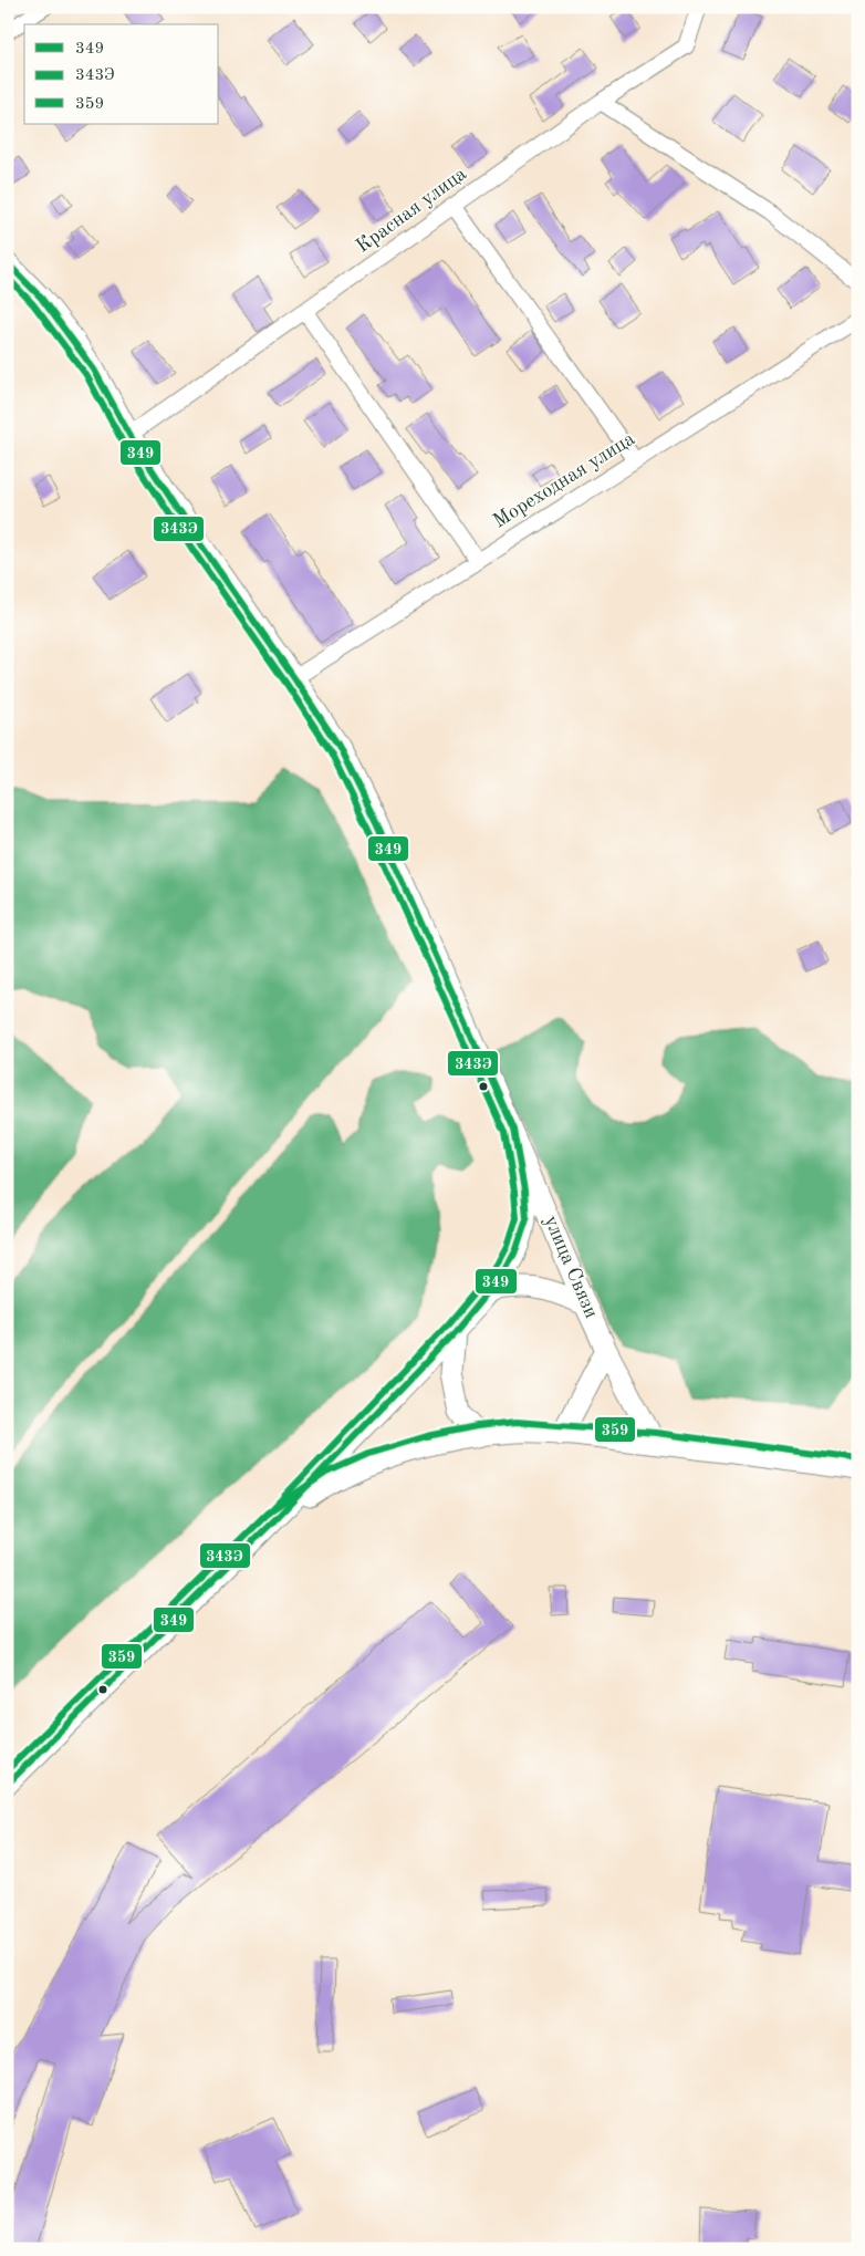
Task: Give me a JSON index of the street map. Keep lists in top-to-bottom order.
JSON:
{
  "streets": {
    "main road": ["улица Связи"],
    "street": ["Красная улица", "Мореходная улица"]
  },
  "crossings": [
    ["Красная улица", "улица Связи"],
    ["Мореходная улица", "улица Связи"]
  ],
  "lines": ["transit line 349", "transit line 343Э", "transit line 359"],
  "legend": ["349", "343Э", "359"]
}
